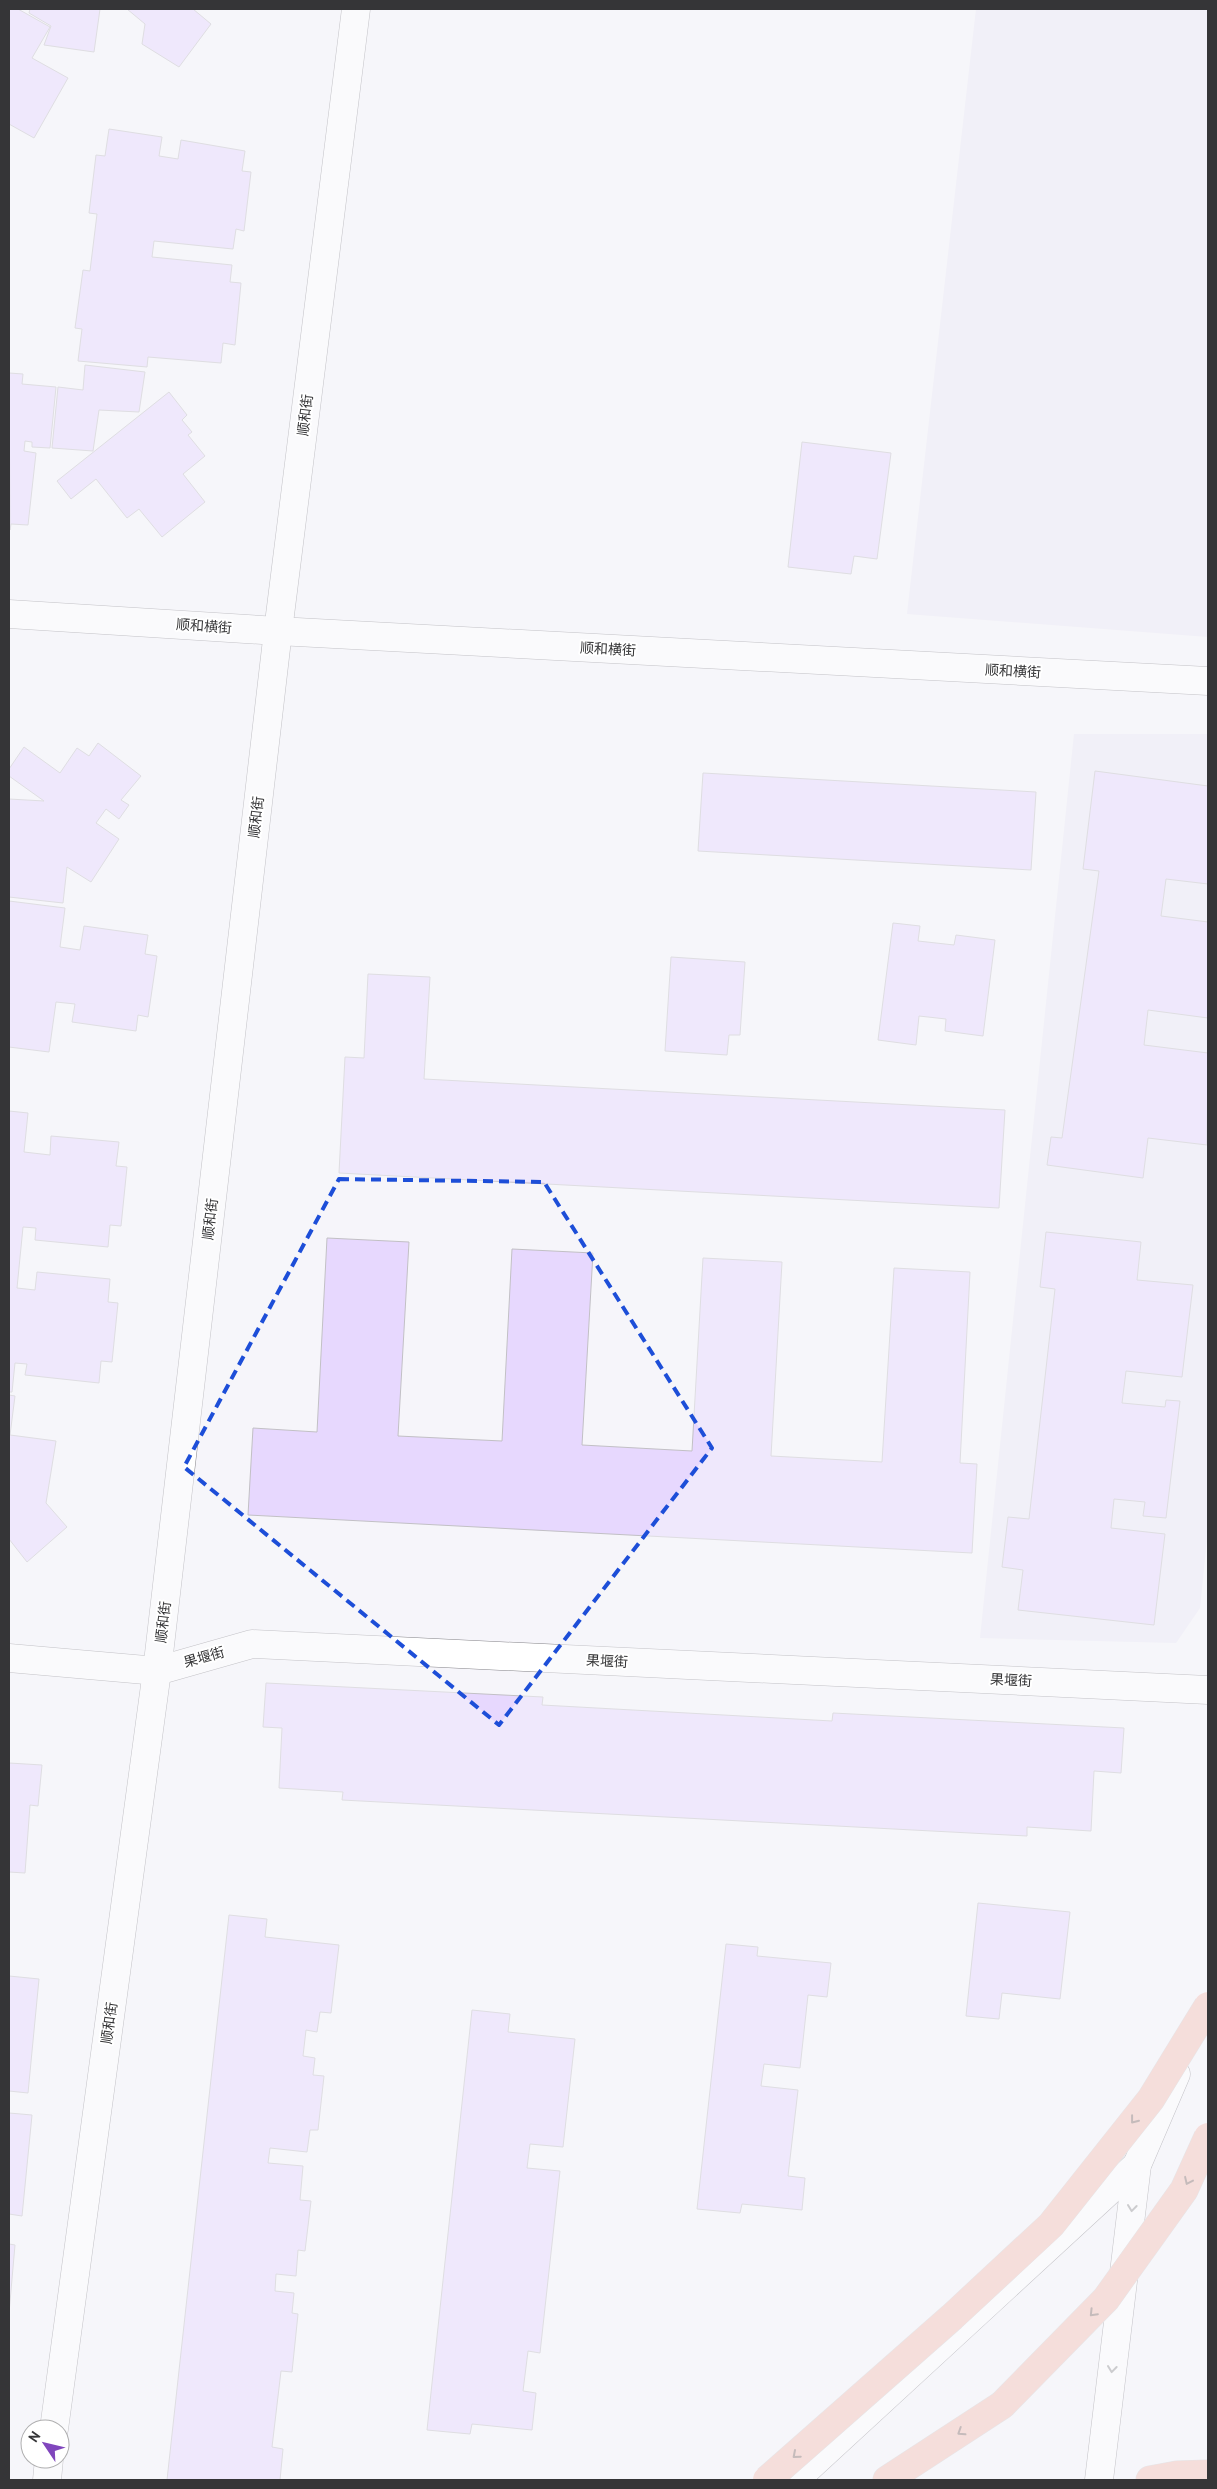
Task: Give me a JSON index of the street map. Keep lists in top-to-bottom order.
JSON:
{
  "streets": {
    "street": ["顺和街", "顺和横街", "果堰街"]
  },
  "crossings": [
    ["顺和街", "顺和横街"],
    ["顺和街", "果堰街"]
  ],
  "north": "top left"
}
